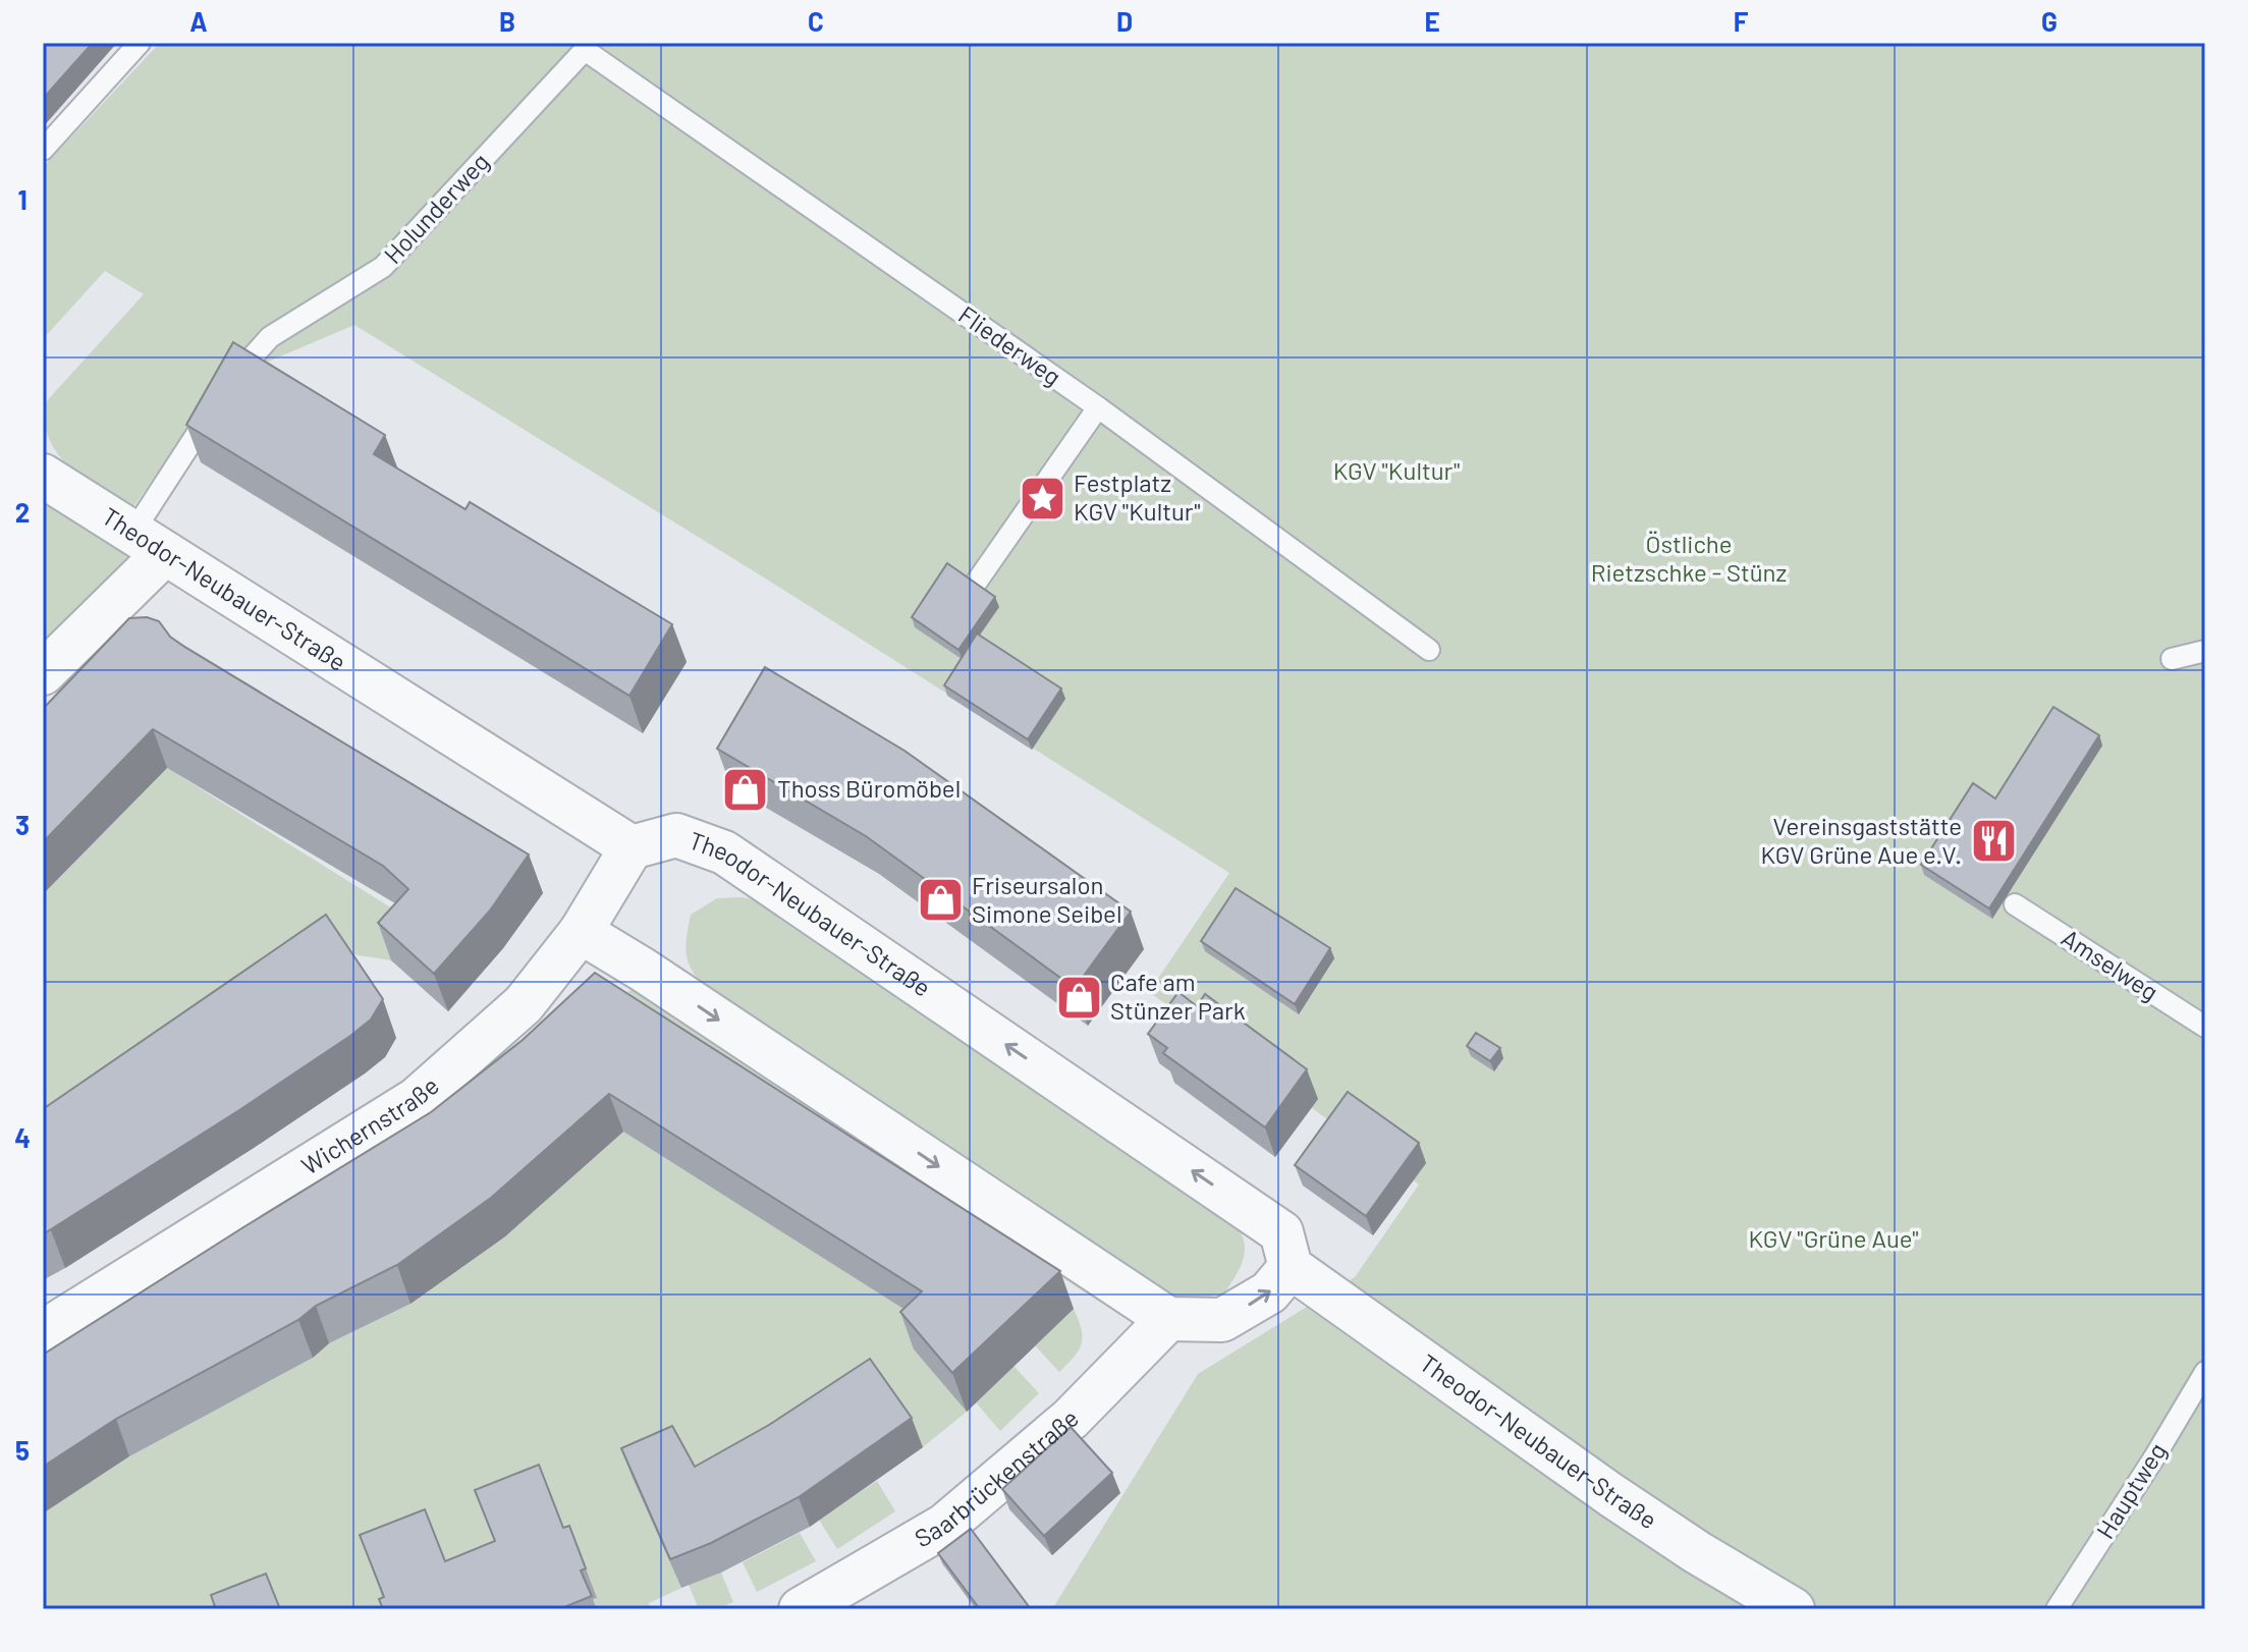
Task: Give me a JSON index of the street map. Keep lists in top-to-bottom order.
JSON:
{
  "streets": {
    "street": ["Theodor-Neubauer-Straße", "Wichernstraße", "Saarbrückenstraße"],
    "lane": [
      "Holunderweg",
      "Fliederweg",
      "Amselweg",
      "Hauptweg"
    ]
  },
  "crossings": [
    ["Holunderweg", "Fliederweg"],
    ["Holunderweg", "Theodor-Neubauer-Straße"],
    ["Theodor-Neubauer-Straße", "Wichernstraße"]
  ],
  "parks": ["KGV \"Kultur\"", "Östliche Rietzschke - Stünz", "KGV \"Grüne Aue\""],
  "places": {
    "place": ["Festplatz KGV \"Kultur\""],
    "shop": ["Thoss Büromöbel", "Friseursalon Simone Seibel", "Cafe am Stünzer Park"],
    "restaurant": ["Vereinsgaststätte KGV Grüne Aue e.V."]
  },
  "grid": {
    "columns": [
      "A",
      "B",
      "C",
      "D",
      "E",
      "F",
      "G"
    ],
    "rows": [
      "1",
      "2",
      "3",
      "4",
      "5"
    ]
  }
}
